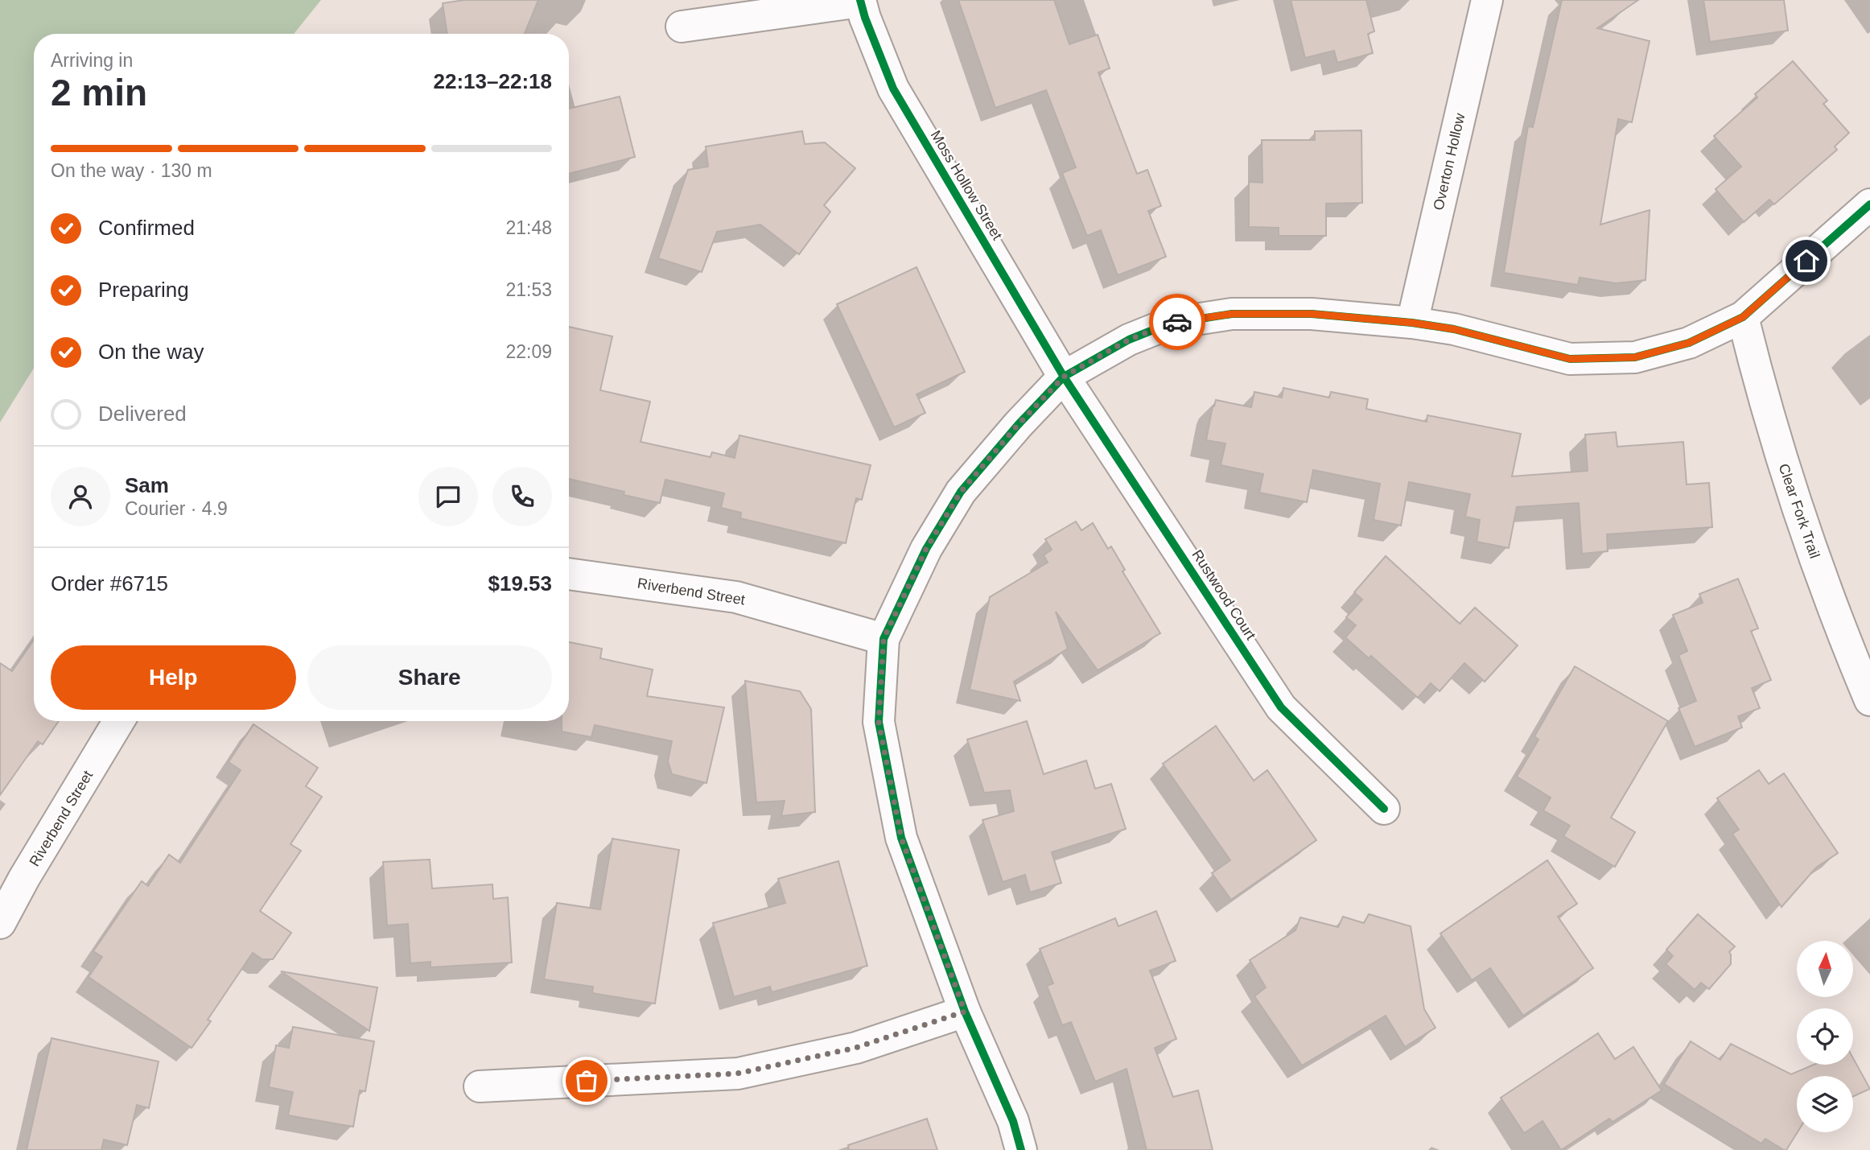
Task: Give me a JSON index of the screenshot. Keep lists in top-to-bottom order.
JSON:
{
  "streets": {
    "street": [
      "Overton Hollow",
      "Moss Hollow Street",
      "Clear Fork Trail",
      "Riverbend Street",
      "Rustwood Court"
    ]
  },
  "crossings": [
    ["Moss Hollow Street", "Rustwood Court"]
  ],
  "north": "top",
  "page": {
    "heading": ["2 min", "Arriving in", "22:13–22:18"],
    "panel": [
      "Sam",
      "Courier · 4.9",
      "Order #6715",
      "$19.53"
    ],
    "bar": "On the way · 130 m",
    "list": [
      ["Confirmed", "21:48"],
      ["Preparing", "21:53"],
      ["On the way", "22:09"],
      "Delivered"
    ],
    "buttons": ["Help", "Share"]
  }
}
